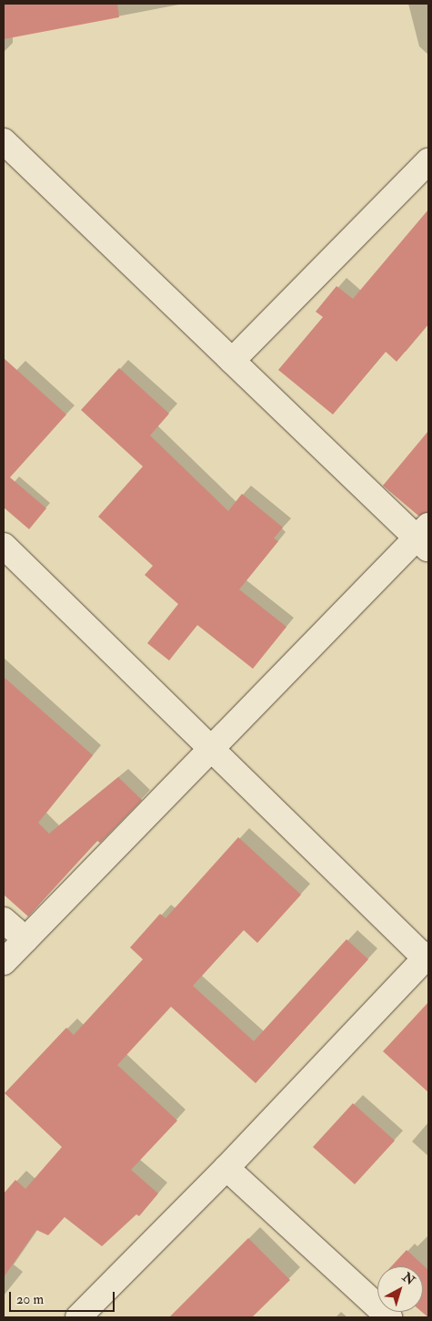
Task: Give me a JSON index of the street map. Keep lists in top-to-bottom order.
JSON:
{
  "scale_bar": "20 m",
  "north": "top right"
}
